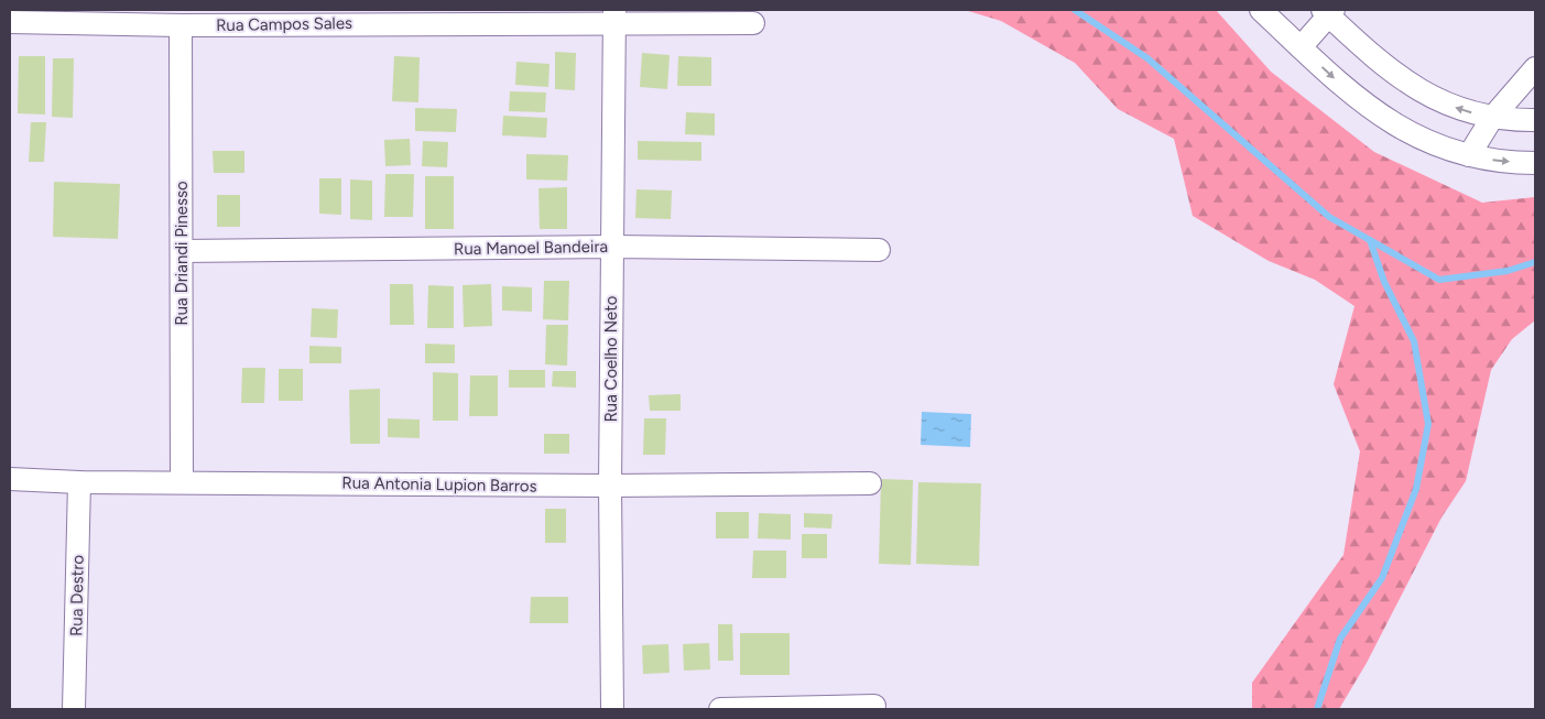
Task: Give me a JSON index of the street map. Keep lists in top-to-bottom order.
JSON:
{
  "streets": {
    "street": [
      "Rua Campos Sales",
      "Rua Manoel Bandeira",
      "Rua Driandi Pinesso",
      "Rua Coelho Neto",
      "Rua Antonia Lupion Barros",
      "Rua Destro"
    ]
  },
  "crossings": [
    ["Rua Campos Sales", "Rua Driandi Pinesso"],
    ["Rua Campos Sales", "Rua Coelho Neto"],
    ["Rua Manoel Bandeira", "Rua Driandi Pinesso"],
    ["Rua Manoel Bandeira", "Rua Coelho Neto"],
    ["Rua Driandi Pinesso", "Rua Antonia Lupion Barros"],
    ["Rua Coelho Neto", "Rua Antonia Lupion Barros"],
    ["Rua Antonia Lupion Barros", "Rua Destro"]
  ]
}
